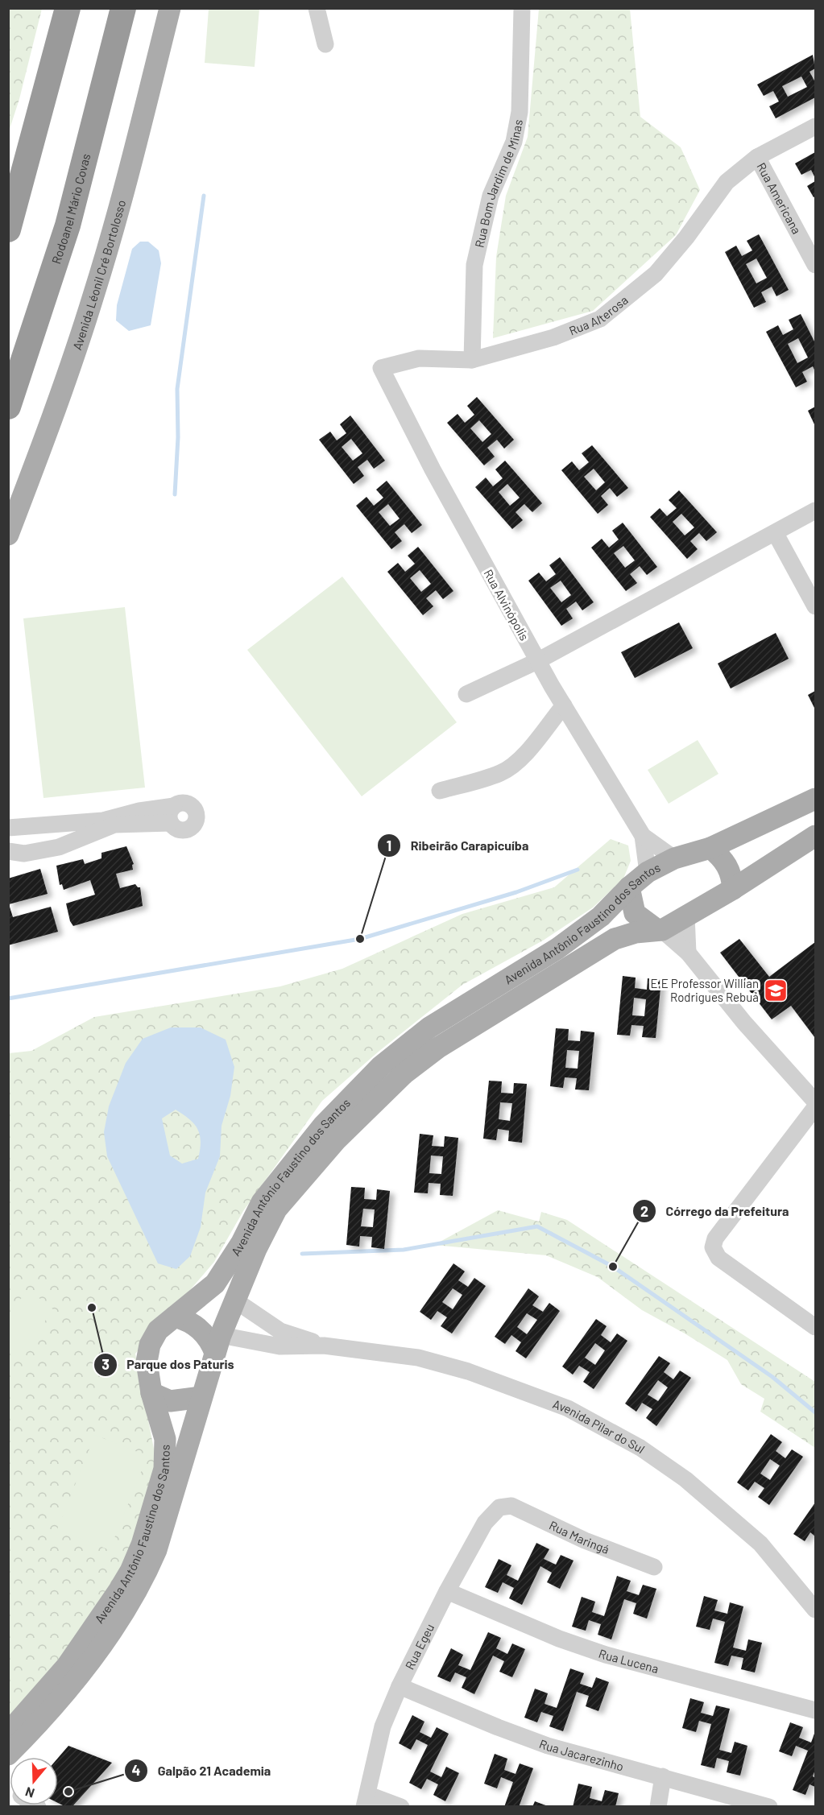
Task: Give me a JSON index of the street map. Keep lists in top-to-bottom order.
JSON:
{
  "streets": {
    "highway": ["Rodoanel Mário Covas"],
    "main road": ["Avenida Léonil Cré Bortolosso", "Avenida Antônio Faustino dos Santos"],
    "street": [
      "Rua Bom Jardim de Minas",
      "Rua Americana",
      "Rua Alterosa",
      "Rua Alvinópolis",
      "Avenida Pilar do Sul",
      "Rua Maringá",
      "Rua Egeu",
      "Rua Lucena",
      "Rua Jacarezinho"
    ]
  },
  "crossings": [
    ["Rua Bom Jardim de Minas", "Rua Alterosa"],
    ["Rua Americana", "Rua Alterosa"],
    ["Rua Alterosa", "Rua Alvinópolis"],
    ["Rua Alvinópolis", "Avenida Antônio Faustino dos Santos"],
    ["Avenida Antônio Faustino dos Santos", "Avenida Pilar do Sul"],
    ["Rua Maringá", "Rua Egeu"],
    ["Rua Egeu", "Rua Lucena"],
    ["Rua Egeu", "Rua Jacarezinho"]
  ],
  "places": {
    "other": [
      "Ribeirão Carapicuíba",
      "Córrego da Prefeitura",
      "Parque dos Paturis",
      "Galpão 21 Academia"
    ],
    "school or university": ["E.E Professor Willian Rodrigues Rebuá"]
  },
  "north": "bottom"
}
